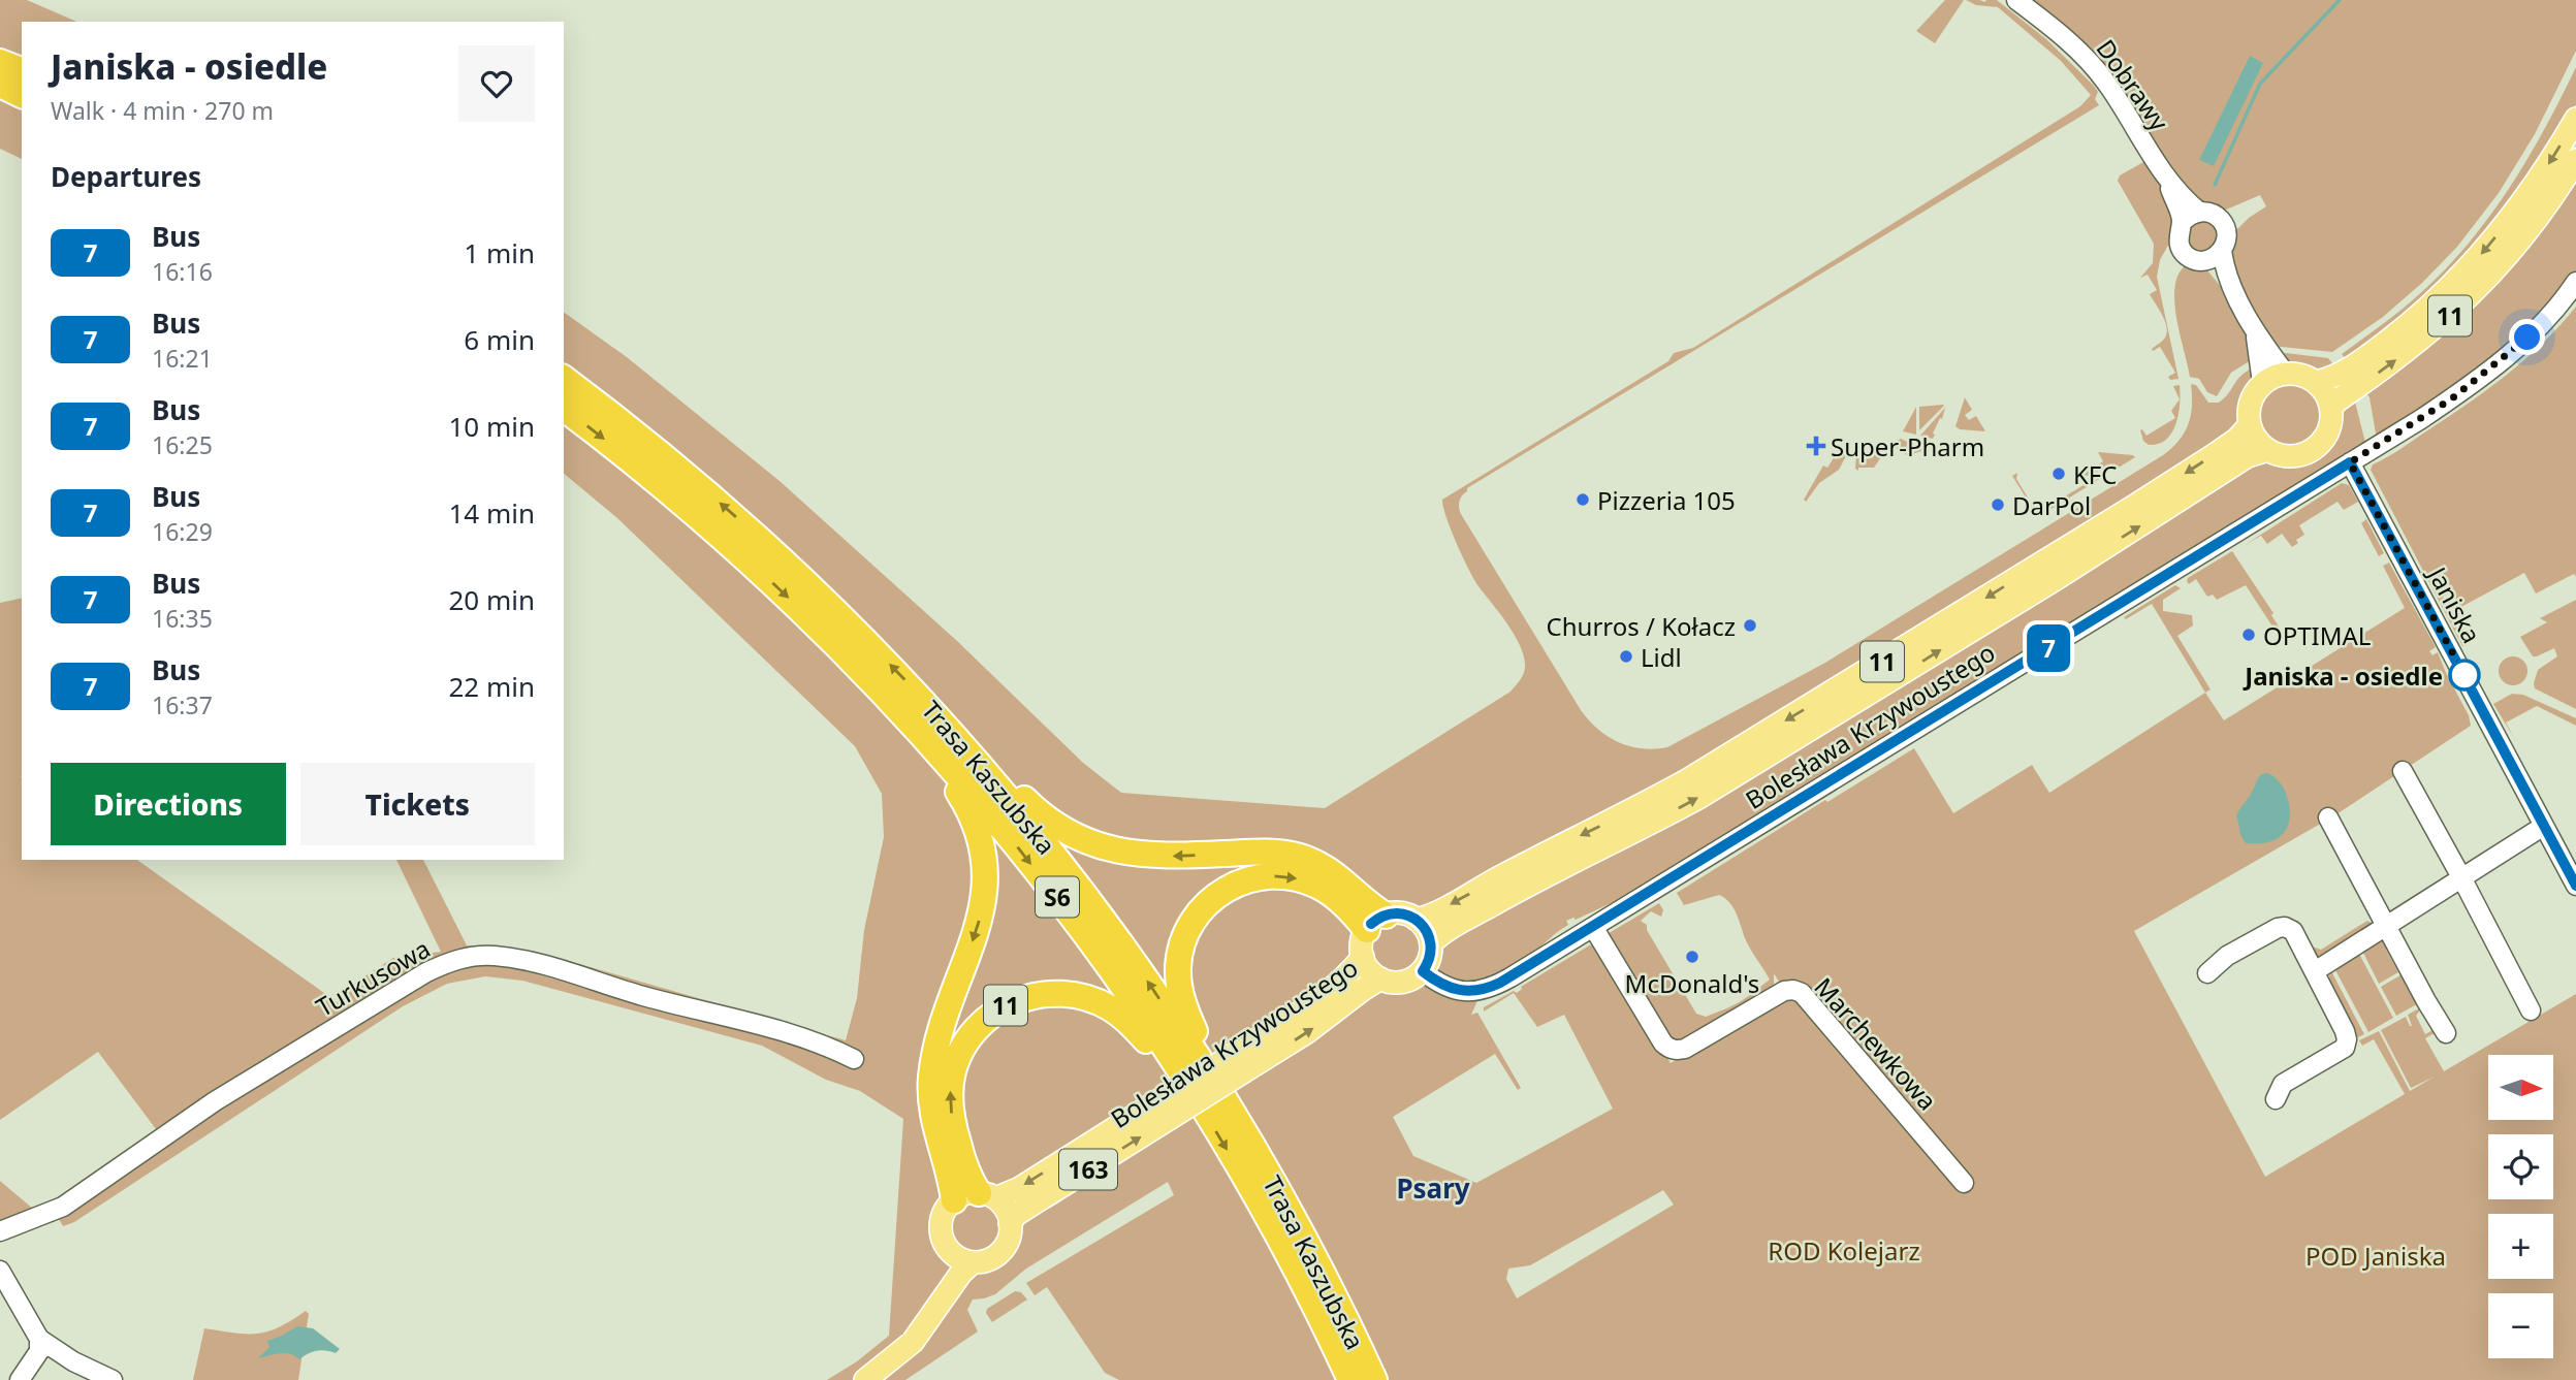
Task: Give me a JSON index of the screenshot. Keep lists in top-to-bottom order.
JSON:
{
  "streets": {
    "highway": ["11", "Trasa Kaszubska", "S6"],
    "main road": ["Bolesława Krzywoustego", "163"],
    "street": [
      "Dobrawy",
      "Janiska",
      "Turkusowa",
      "Marchewkowa"
    ]
  },
  "crossings": [
    ["11", "Bolesława Krzywoustego"],
    ["11", "Trasa Kaszubska"],
    ["11", "163"],
    ["Janiska", "Bolesława Krzywoustego"],
    ["Bolesława Krzywoustego", "Marchewkowa"],
    ["Bolesława Krzywoustego", "163"]
  ],
  "districts": ["Psary"],
  "parks": ["ROD Kolejarz", "POD Janiska"],
  "places": {
    "health": ["Super-Pharm"],
    "other": [
      "KFC",
      "Pizzeria 105",
      "DarPol",
      "Churros / Kołacz",
      "OPTIMAL",
      "Lidl",
      "Janiska - osiedle",
      "McDonald's"
    ]
  },
  "lines": ["bus line 7"],
  "north": "right",
  "page": {
    "on_map": "7",
    "heading": [
      ["Janiska - osiedle", "Walk · 4 min · 270 m"],
      "Departures"
    ],
    "list": [
      {
        "mark": "7",
        "name": "Bus",
        "note": "16:16",
        "value": "1 min"
      },
      {
        "mark": "7",
        "name": "Bus",
        "note": "16:21",
        "value": "6 min"
      },
      {
        "mark": "7",
        "name": "Bus",
        "note": "16:25",
        "value": "10 min"
      },
      {
        "mark": "7",
        "name": "Bus",
        "note": "16:29",
        "value": "14 min"
      },
      {
        "mark": "7",
        "name": "Bus",
        "note": "16:35",
        "value": "20 min"
      },
      {
        "mark": "7",
        "name": "Bus",
        "note": "16:37",
        "value": "22 min"
      }
    ],
    "buttons": ["Directions", "Tickets"],
    "map_buttons": ["+", "−"]
  }
}
